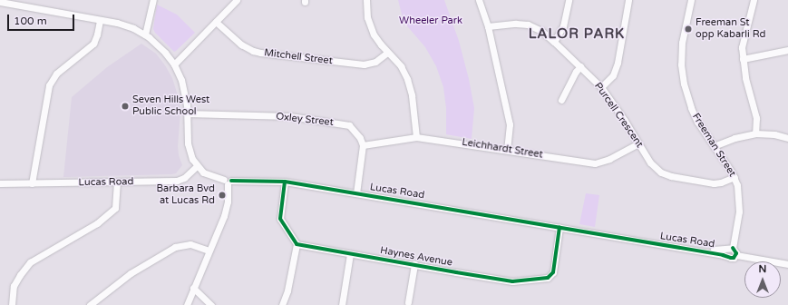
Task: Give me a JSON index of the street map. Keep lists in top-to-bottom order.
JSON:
{
  "streets": {
    "street": [
      "Mitchell Street",
      "Purcell Crescent",
      "Oxley Street",
      "Freeman Street",
      "Leichhardt Street",
      "Lucas Road",
      "Haynes Avenue"
    ]
  },
  "crossings": [
    ["Purcell Crescent", "Freeman Street"],
    ["Purcell Crescent", "Leichhardt Street"],
    ["Oxley Street", "Leichhardt Street"],
    ["Freeman Street", "Lucas Road"],
    ["Lucas Road", "Haynes Avenue"]
  ],
  "districts": ["LALOR PARK"],
  "parks": ["Wheeler Park"],
  "places": ["Freeman St opp Kabarli Rd", "Seven Hills West Public School", "Barbara Bvd at Lucas Rd"],
  "scale_bar": "100 m",
  "north": "top"
}
